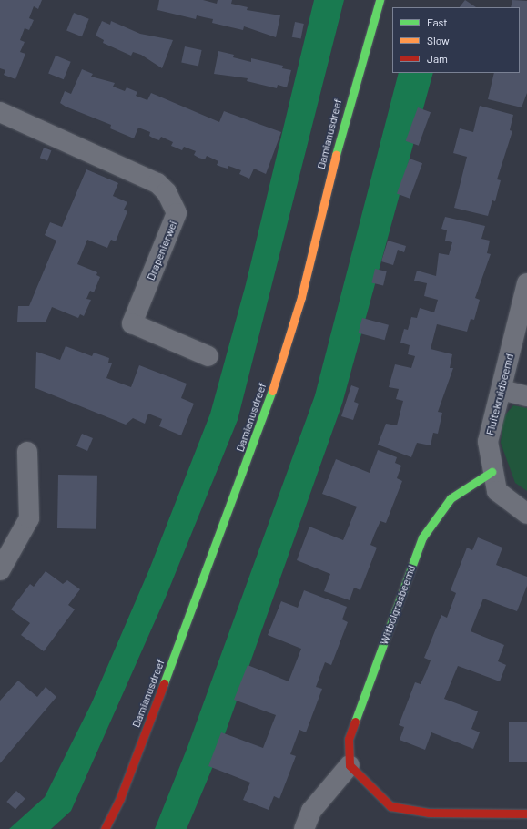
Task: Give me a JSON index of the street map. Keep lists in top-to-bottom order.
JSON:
{
  "streets": {
    "street": [
      "Damianusdreef",
      "Drapenierwei",
      "Fluitekruidbeemd",
      "Witbolgrasbeemd"
    ]
  },
  "crossings": [
    ["Fluitekruidbeemd", "Witbolgrasbeemd"]
  ],
  "legend": ["Fast", "Slow", "Jam"]
}
